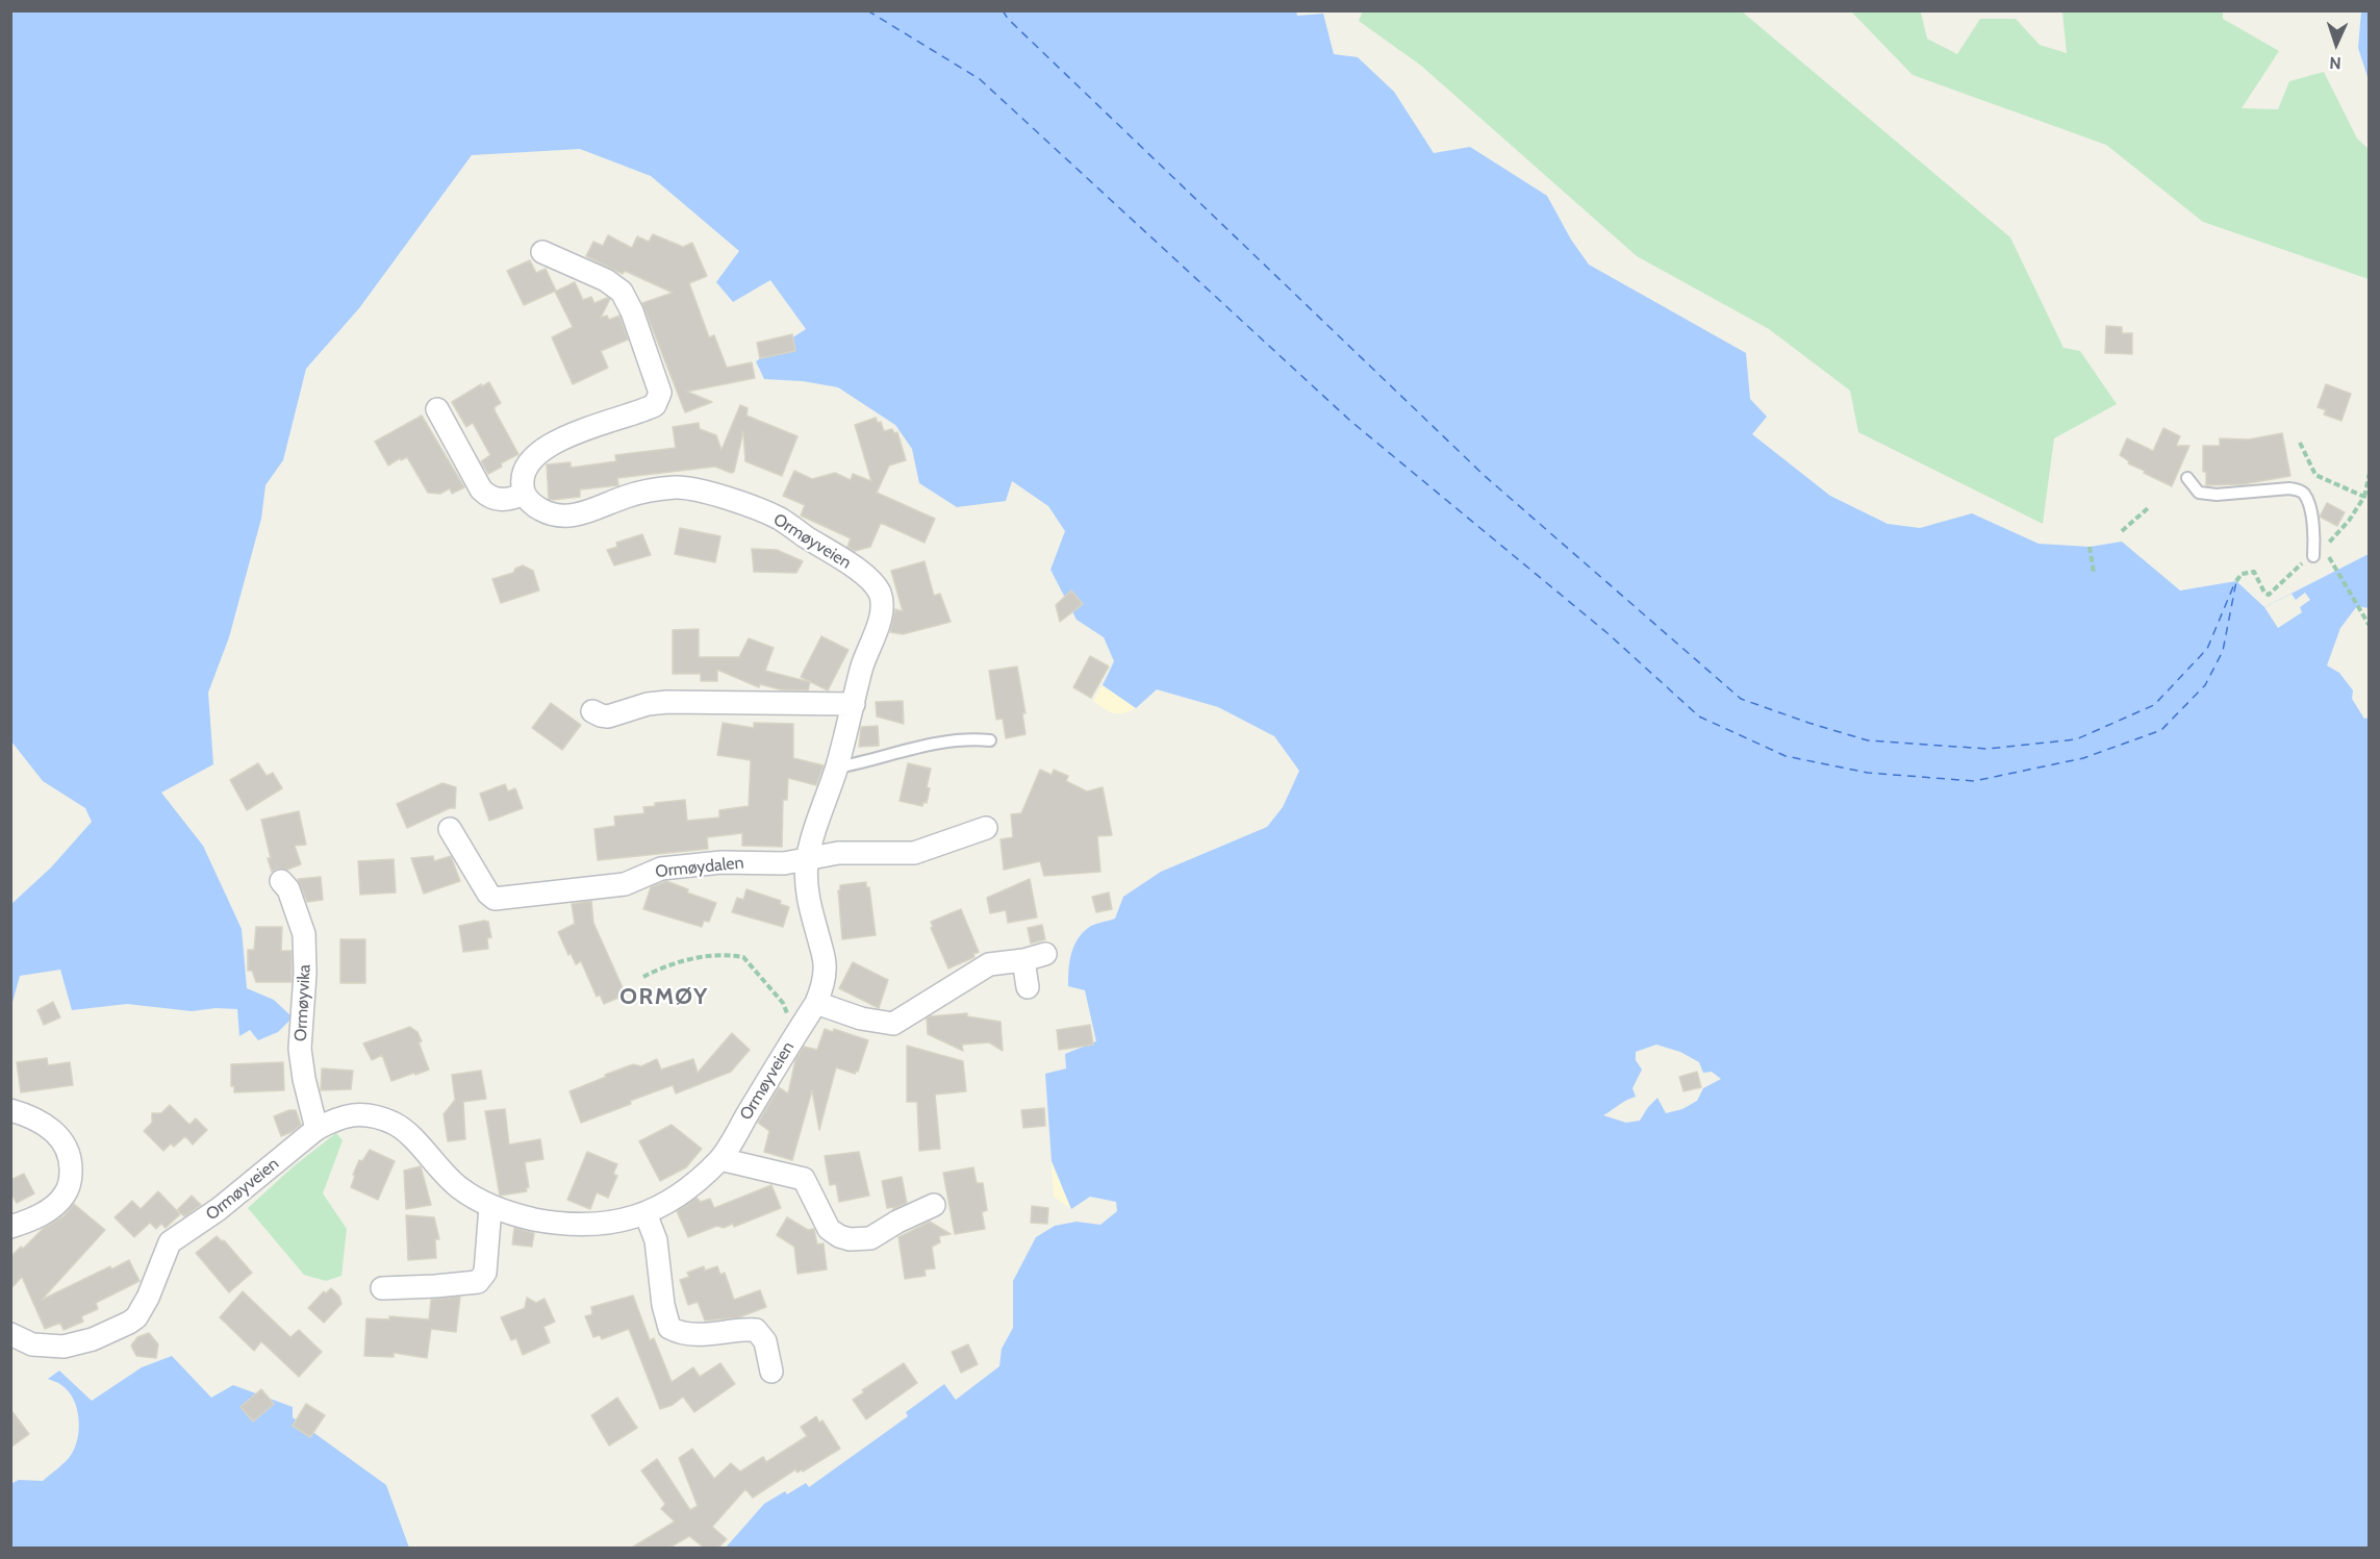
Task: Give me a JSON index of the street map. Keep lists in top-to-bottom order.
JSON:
{
  "streets": {
    "street": ["Ormøyveien", "Ormøydalen", "Ormøyvika"]
  },
  "crossings": [
    ["Ormøyveien", "Ormøydalen"],
    ["Ormøyveien", "Ormøyvika"]
  ],
  "districts": ["ORMØY"],
  "north": "bottom"
}
